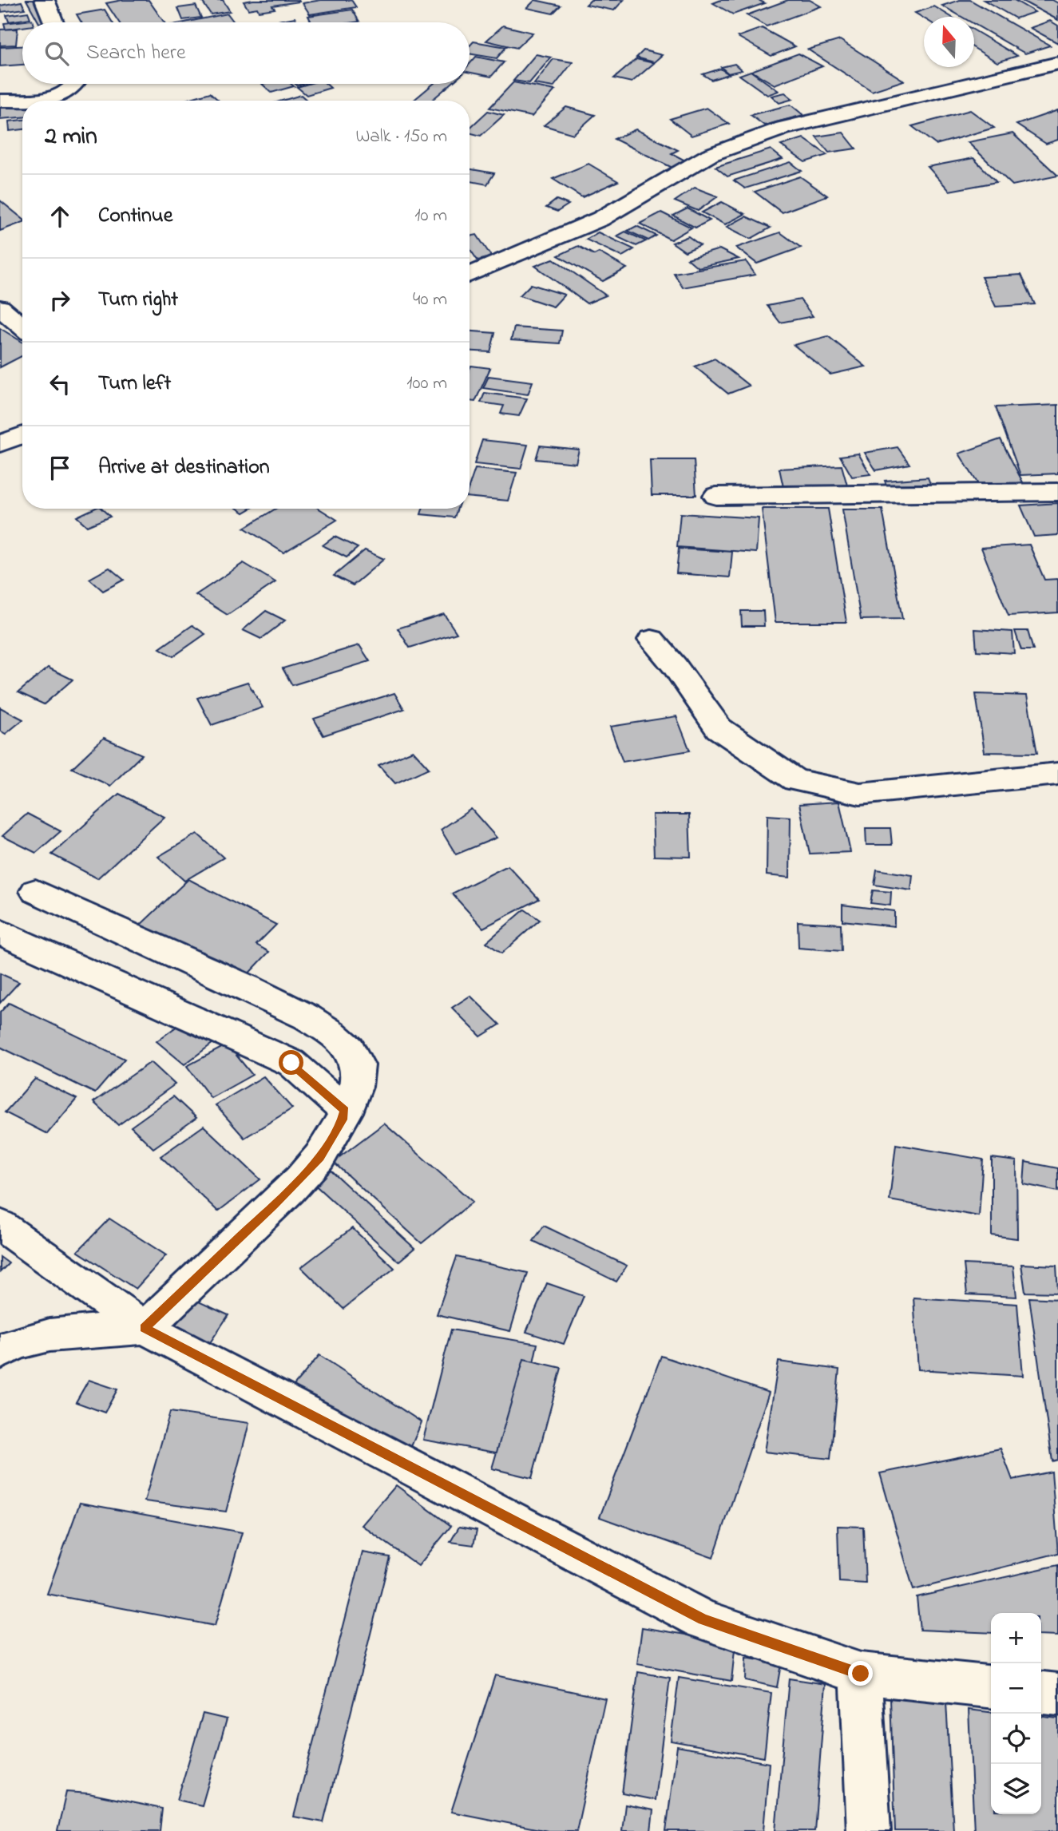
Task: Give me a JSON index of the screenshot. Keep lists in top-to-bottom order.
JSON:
{
  "north": "top",
  "page": {
    "search": "Search here",
    "heading": ["2 min", "Walk · 150 m"],
    "list": [
      ["Continue", "10 m"],
      ["Turn right", "40 m"],
      ["Turn left", "100 m"],
      "Arrive at destination"
    ],
    "map_buttons": ["+", "−"]
  }
}
